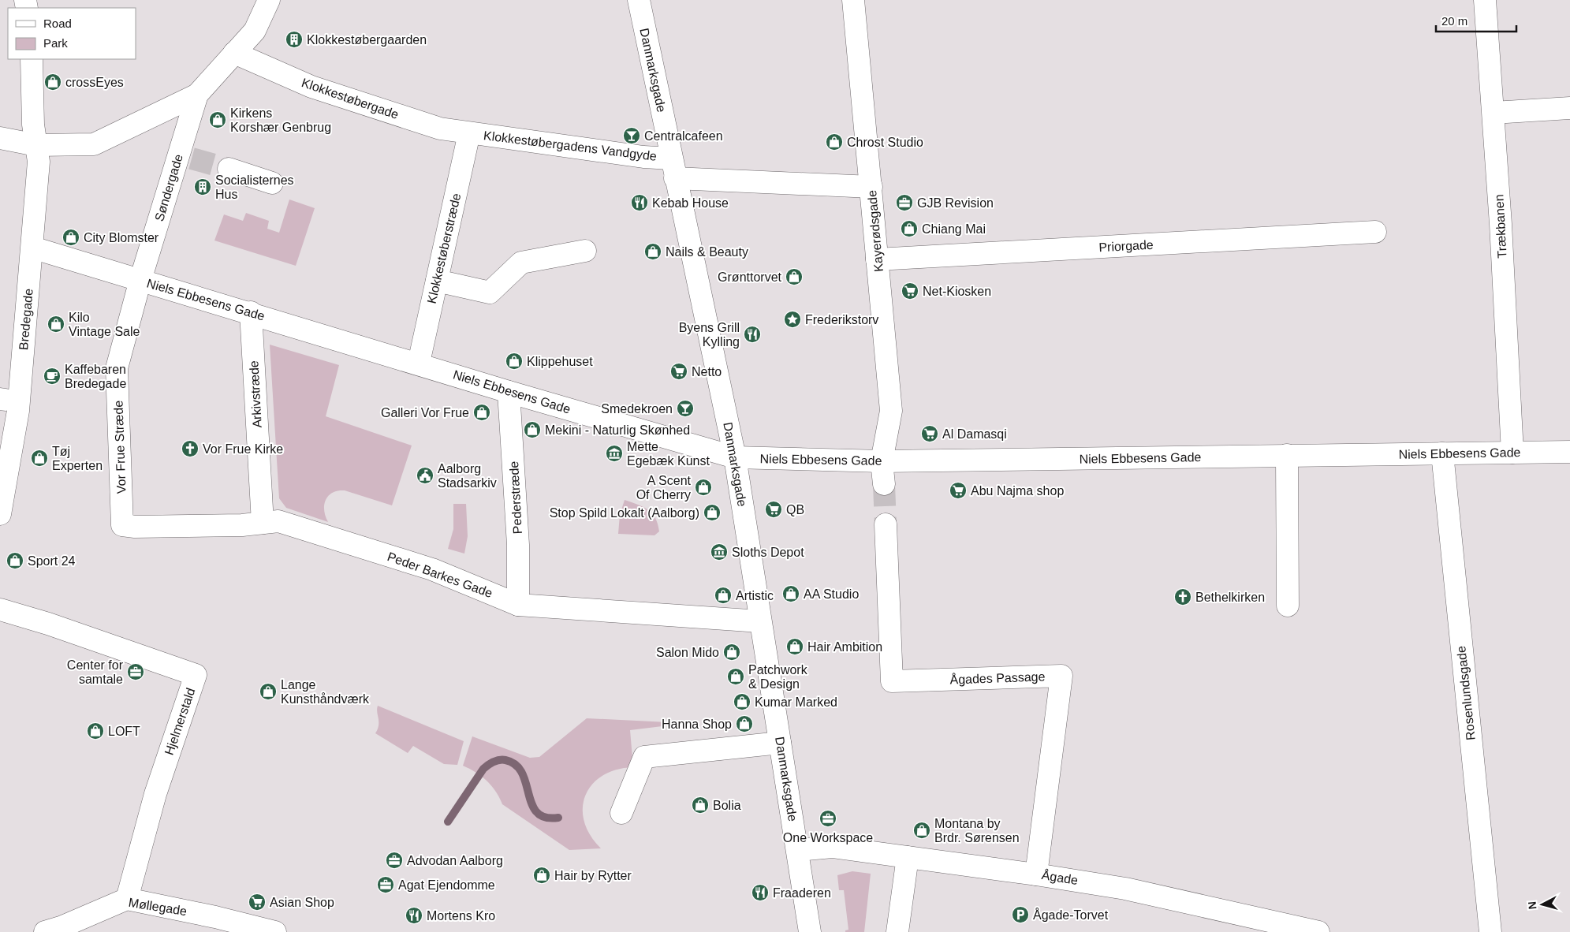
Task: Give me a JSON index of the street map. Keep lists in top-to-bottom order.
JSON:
{
  "streets": {
    "street": [
      "Danmarksgade",
      "Klokkestøbergade",
      "Klokkestøbergadens Vandgyde",
      "Søndergade",
      "Trækbanen",
      "Kayerødsgade",
      "Priorgade",
      "Klokkestøberstræde",
      "Niels Ebbesens Gade",
      "Bredegade",
      "Arkivstræde",
      "Vor Frue Stræde",
      "Pederstræde",
      "Peder Barkes Gade",
      "Ågades Passage",
      "Rosenlundsgade",
      "Hjelmerstald",
      "Ågade",
      "Møllegade"
    ]
  },
  "crossings": [
    ["Danmarksgade", "Klokkestøbergadens Vandgyde"],
    ["Danmarksgade", "Niels Ebbesens Gade"],
    ["Danmarksgade", "Peder Barkes Gade"],
    ["Danmarksgade", "Ågade"],
    ["Klokkestøbergade", "Klokkestøbergadens Vandgyde"],
    ["Klokkestøbergade", "Søndergade"],
    ["Klokkestøbergade", "Klokkestøberstræde"],
    ["Klokkestøbergadens Vandgyde", "Klokkestøberstræde"],
    ["Søndergade", "Niels Ebbesens Gade"],
    ["Søndergade", "Bredegade"],
    ["Søndergade", "Vor Frue Stræde"],
    ["Trækbanen", "Niels Ebbesens Gade"],
    ["Kayerødsgade", "Priorgade"],
    ["Kayerødsgade", "Niels Ebbesens Gade"],
    ["Klokkestøberstræde", "Niels Ebbesens Gade"],
    ["Niels Ebbesens Gade", "Bredegade"],
    ["Niels Ebbesens Gade", "Arkivstræde"],
    ["Niels Ebbesens Gade", "Pederstræde"],
    ["Niels Ebbesens Gade", "Rosenlundsgade"],
    ["Arkivstræde", "Peder Barkes Gade"],
    ["Vor Frue Stræde", "Peder Barkes Gade"],
    ["Pederstræde", "Peder Barkes Gade"],
    ["Ågades Passage", "Ågade"],
    ["Hjelmerstald", "Møllegade"]
  ],
  "places": {
    "building": ["Klokkestøbergaarden", "Socialisternes Hus"],
    "shop": [
      "crossEyes",
      "Kirkens Korshær Genbrug",
      "Chrost Studio",
      "Chiang Mai",
      "City Blomster",
      "Nails & Beauty",
      "Grønttorvet",
      "Kilo Vintage Sale",
      "Klippehuset",
      "Galleri Vor Frue",
      "Mekini - Naturlig Skønhed",
      "Tøj Experten",
      "A Scent Of Cherry",
      "Stop Spild Lokalt (Aalborg)",
      "Sport 24",
      "AA Studio",
      "Artistic",
      "Hair Ambition",
      "Salon Mido",
      "Patchwork & Design",
      "Lange Kunsthåndværk",
      "Kumar Marked",
      "Hanna Shop",
      "LOFT",
      "Bolia",
      "Montana by Brdr. Sørensen",
      "Hair by Rytter"
    ],
    "bar": ["Centralcafeen", "Smedekroen"],
    "restaurant": [
      "Kebab House",
      "Byens Grill Kylling",
      "Fraaderen",
      "Mortens Kro"
    ],
    "office": [
      "GJB Revision",
      "Center for samtale",
      "One Workspace",
      "Advodan Aalborg",
      "Agat Ejendomme"
    ],
    "supermarket": [
      "Net-Kiosken",
      "Netto",
      "Al Damasqi",
      "Abu Najma shop",
      "QB",
      "Asian Shop"
    ],
    "place": ["Frederikstorv"],
    "cafe": ["Kaffebaren Bredegade"],
    "church": ["Vor Frue Kirke", "Bethelkirken"],
    "museum": ["Mette Egebæk Kunst", "Sloths Depot"],
    "public building": ["Aalborg Stadsarkiv"],
    "parking": ["Ågade-Torvet"]
  },
  "legend": ["Road", "Park"],
  "scale_bar": "20 m",
  "north": "left"
}
